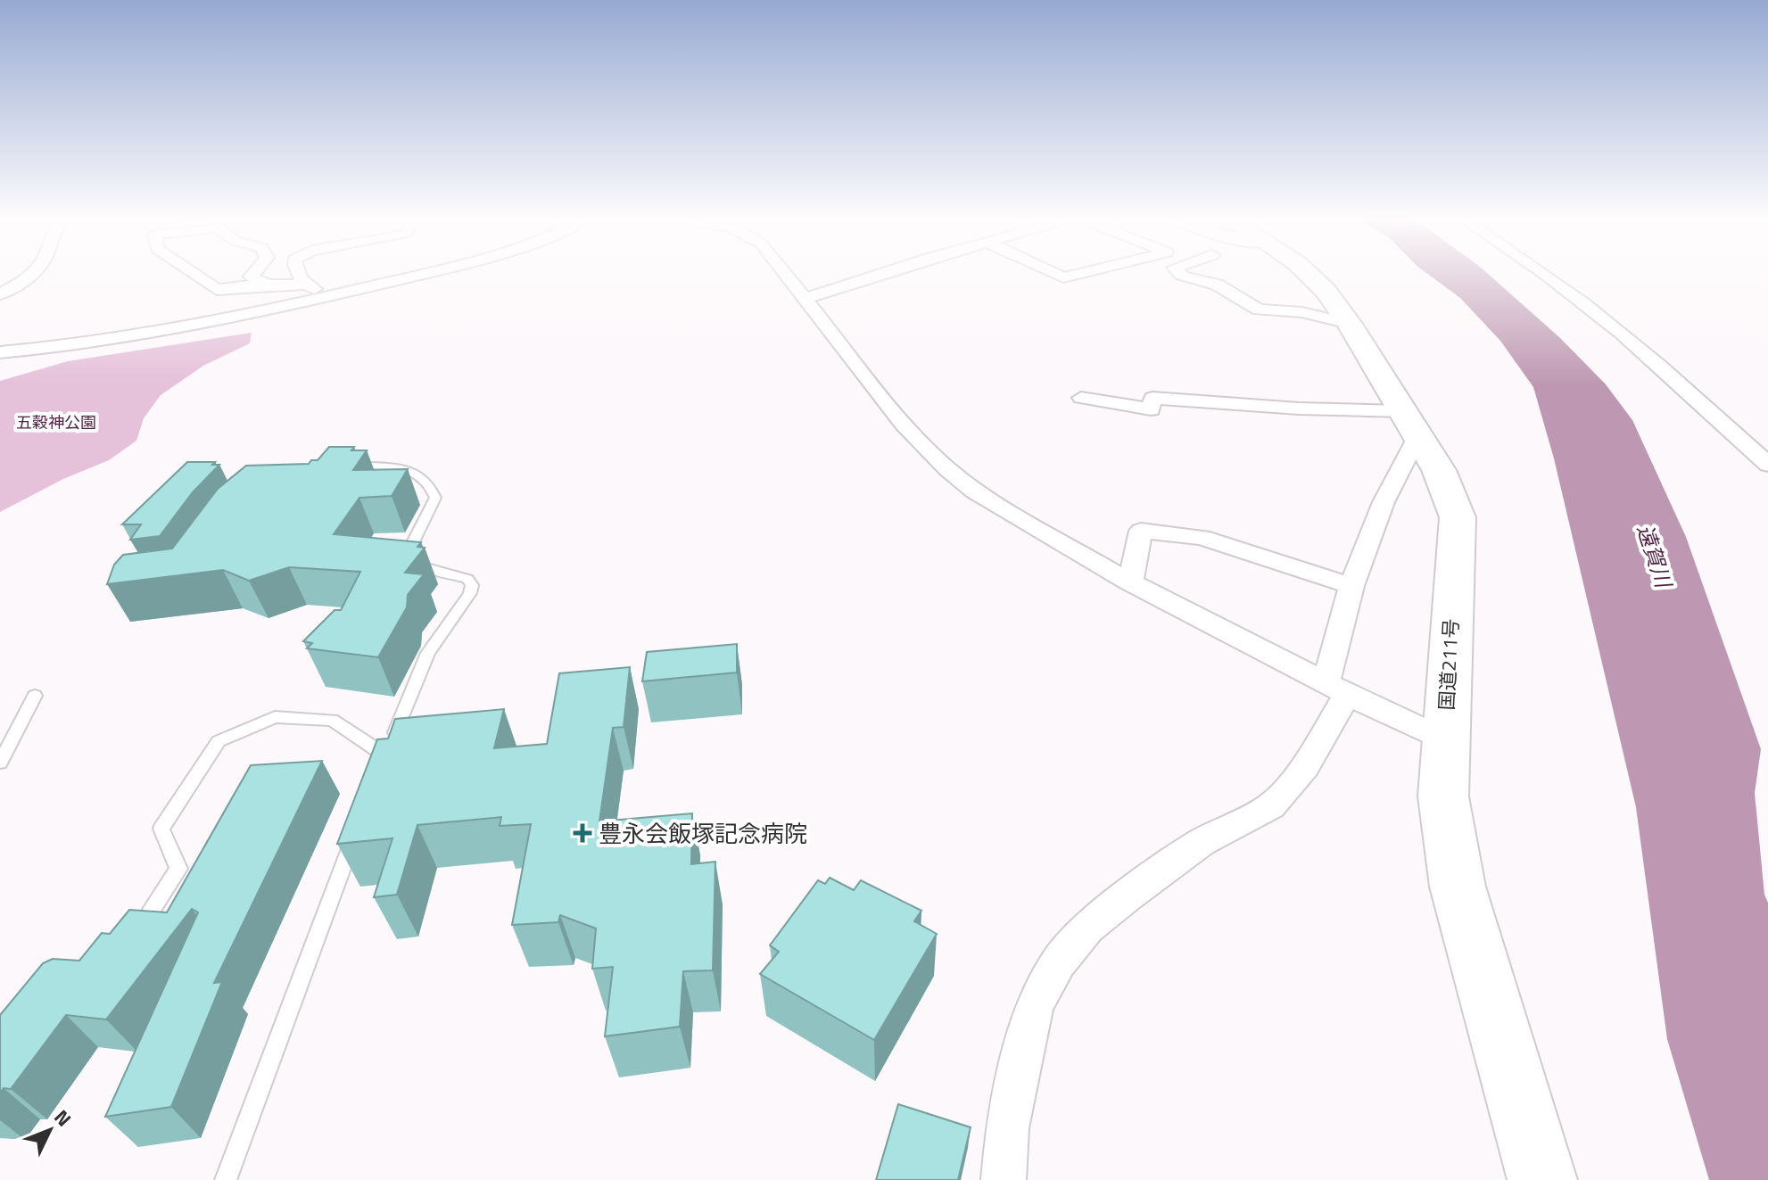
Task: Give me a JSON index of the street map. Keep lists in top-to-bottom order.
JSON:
{
  "streets": {
    "highway": ["国道211号"]
  },
  "water": ["遠賀川"],
  "parks": ["五穀神公園"],
  "places": {
    "health": ["豊永会飯塚記念病院"]
  },
  "north": "top right"
}
